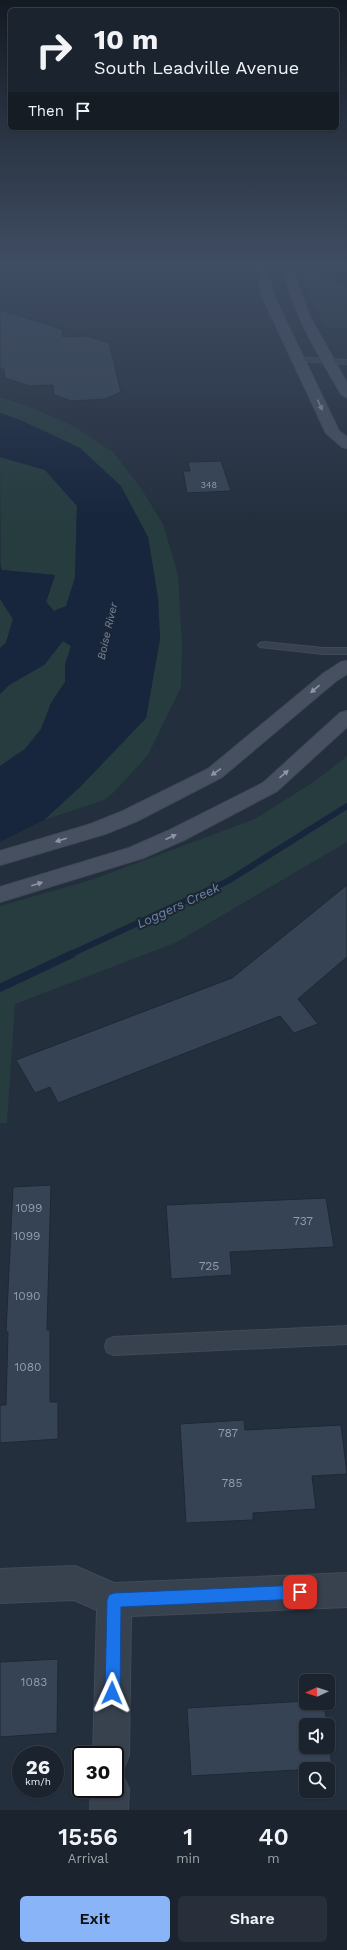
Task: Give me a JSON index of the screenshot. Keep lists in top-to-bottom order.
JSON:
{
  "water": ["Boise River", "Loggers Creek"],
  "house_numbers": [
    "348",
    "1099",
    "737",
    "1099",
    "725",
    "1090",
    "1080",
    "787",
    "785",
    "1083"
  ],
  "north": "left",
  "page": {
    "turn": ["10 m", "South Leadville Avenue"],
    "then": "Then",
    "speed": "26 km/h",
    "limit": "30",
    "eta": [
      "15:56",
      "Arrival",
      "1",
      "min",
      "40",
      "m"
    ],
    "buttons": ["Exit", "Share"]
  }
}
